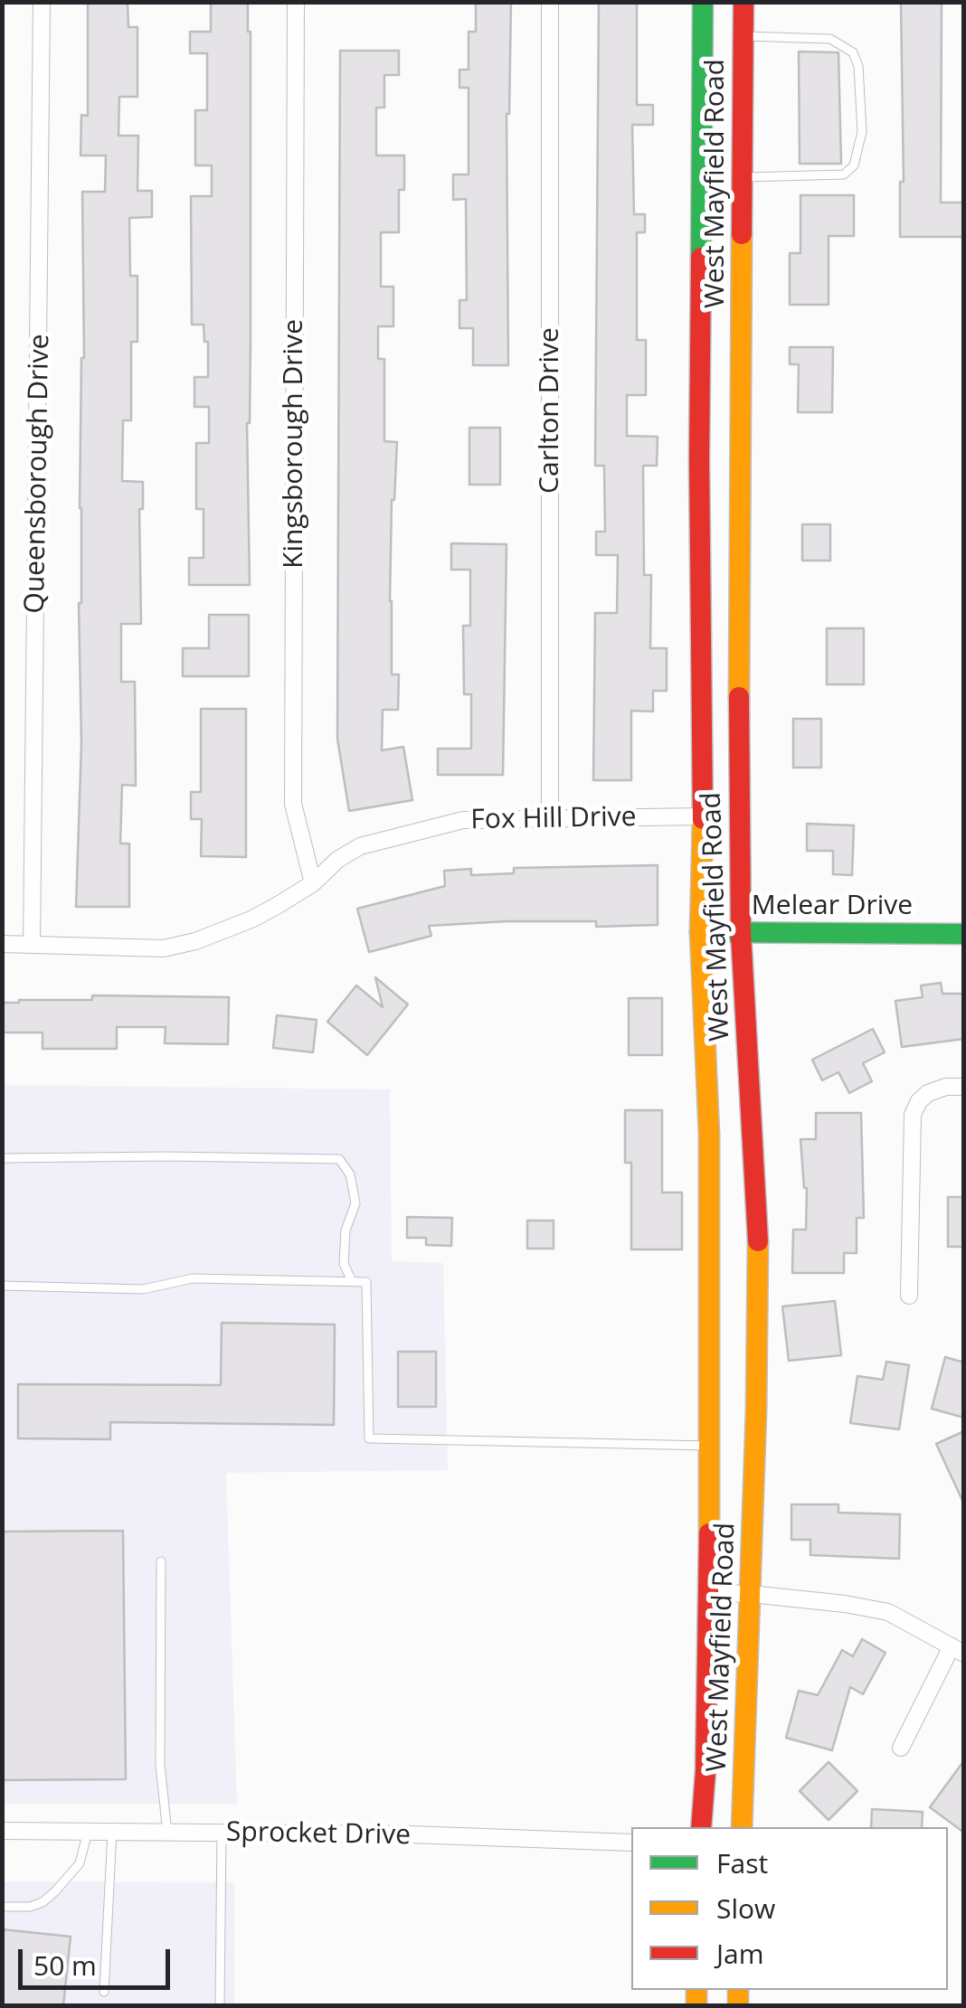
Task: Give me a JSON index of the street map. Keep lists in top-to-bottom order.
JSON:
{
  "streets": {
    "main road": ["West Mayfield Road", "Melear Drive"],
    "street": [
      "Carlton Drive",
      "Kingsborough Drive",
      "Queensborough Drive",
      "Fox Hill Drive",
      "Sprocket Drive"
    ]
  },
  "crossings": [
    ["West Mayfield Road", "Fox Hill Drive"],
    ["West Mayfield Road", "Melear Drive"],
    ["Carlton Drive", "Fox Hill Drive"],
    ["Kingsborough Drive", "Fox Hill Drive"],
    ["Queensborough Drive", "Fox Hill Drive"]
  ],
  "legend": ["Fast", "Slow", "Jam"],
  "scale_bar": "50 m"
}
